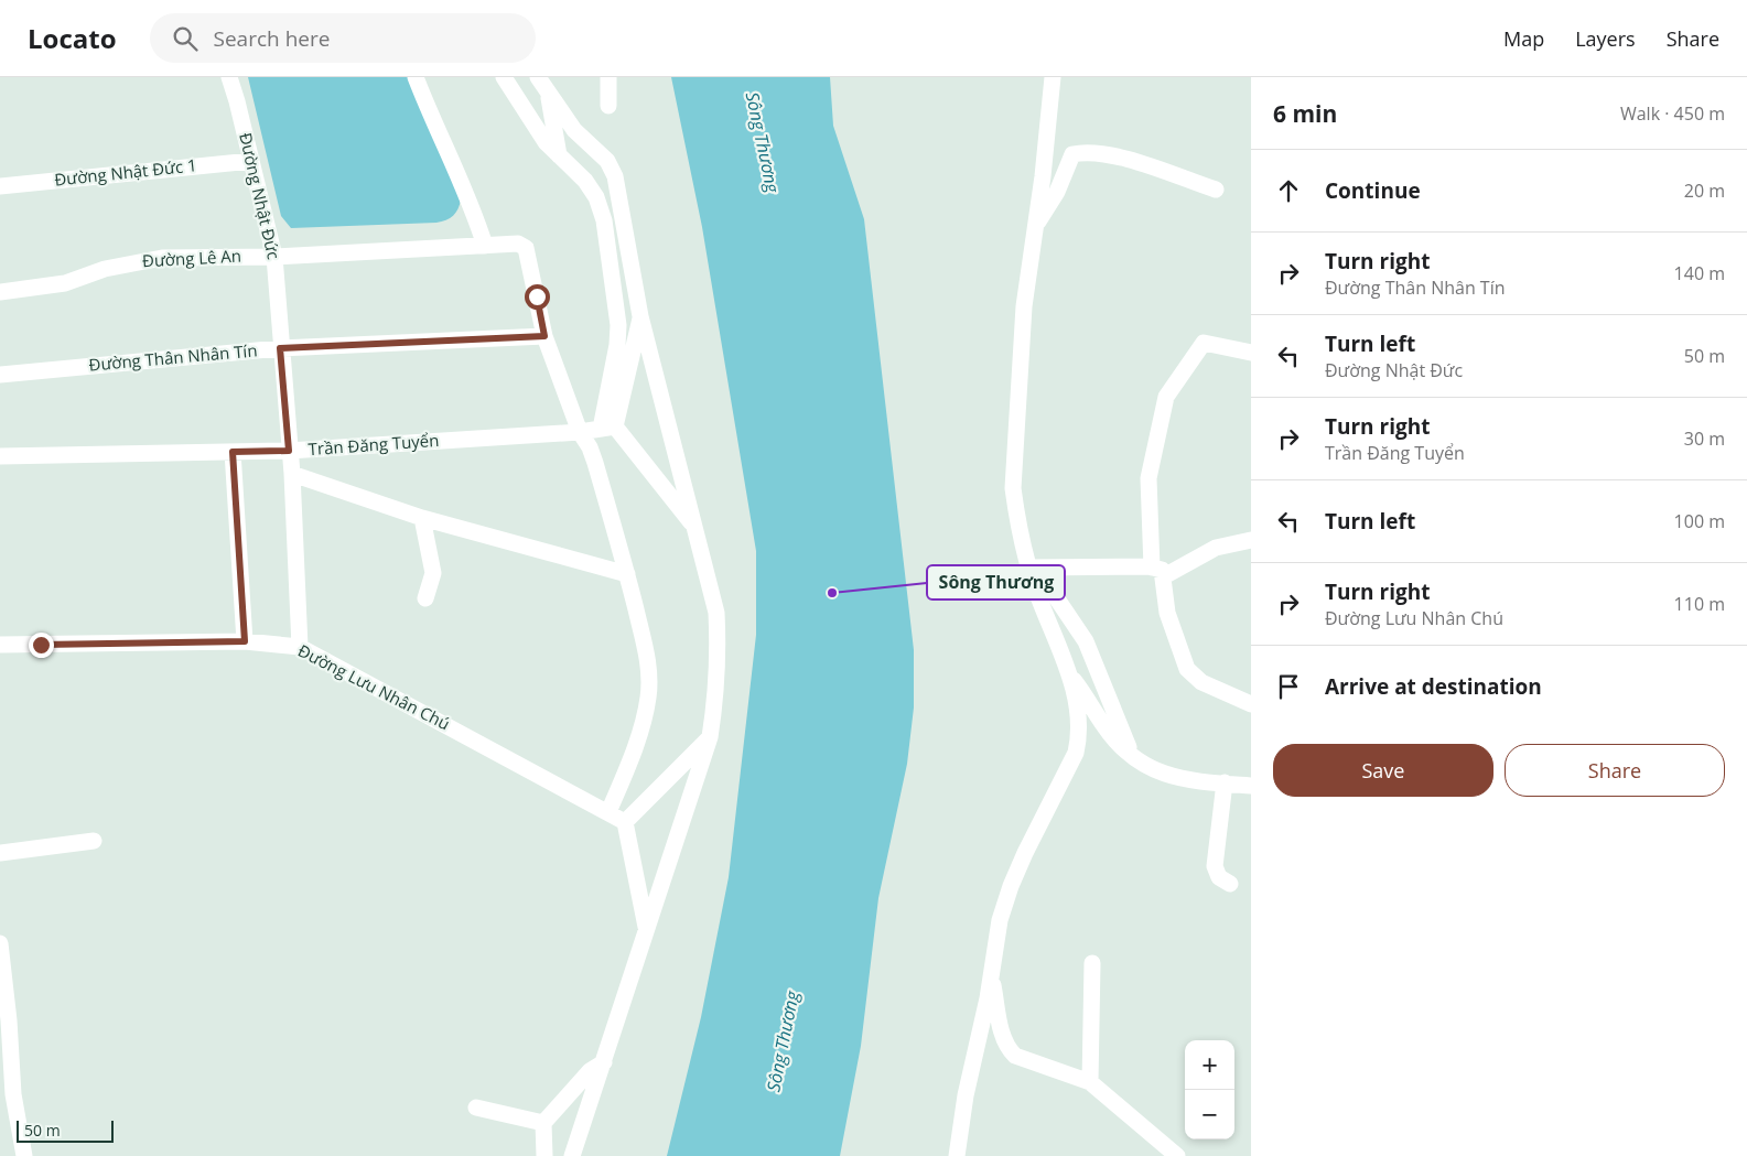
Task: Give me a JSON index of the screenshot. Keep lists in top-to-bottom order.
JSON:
{
  "streets": {
    "street": [
      "Đường Nhật Đức 1",
      "Đường Nhật Đức",
      "Đường Lê An",
      "Đường Thân Nhân Tín",
      "Trần Đăng Tuyển",
      "Đường Lưu Nhân Chú"
    ]
  },
  "crossings": [
    ["Đường Nhật Đức 1", "Đường Nhật Đức"],
    ["Đường Nhật Đức", "Đường Lê An"],
    ["Đường Nhật Đức", "Đường Thân Nhân Tín"],
    ["Đường Nhật Đức", "Trần Đăng Tuyển"],
    ["Đường Nhật Đức", "Đường Lưu Nhân Chú"],
    ["Đường Lê An", "Đường Thân Nhân Tín"]
  ],
  "water": ["Sông Thương"],
  "places": ["Sông Thương"],
  "scale_bar": "50 m",
  "page": {
    "header": "Locato",
    "search": "Search here",
    "nav": ["Map", "Layers", "Share"],
    "heading": ["6 min", "Walk · 450 m"],
    "list": [
      ["Continue", "20 m"],
      ["Turn right", "Đường Thân Nhân Tín", "140 m"],
      ["Turn left", "Đường Nhật Đức", "50 m"],
      ["Turn right", "Trần Đăng Tuyển", "30 m"],
      ["Turn left", "100 m"],
      ["Turn right", "Đường Lưu Nhân Chú", "110 m"],
      "Arrive at destination"
    ],
    "buttons": ["Save", "Share"],
    "map_buttons": ["+", "−"],
    "scale": "50 m"
  }
}
